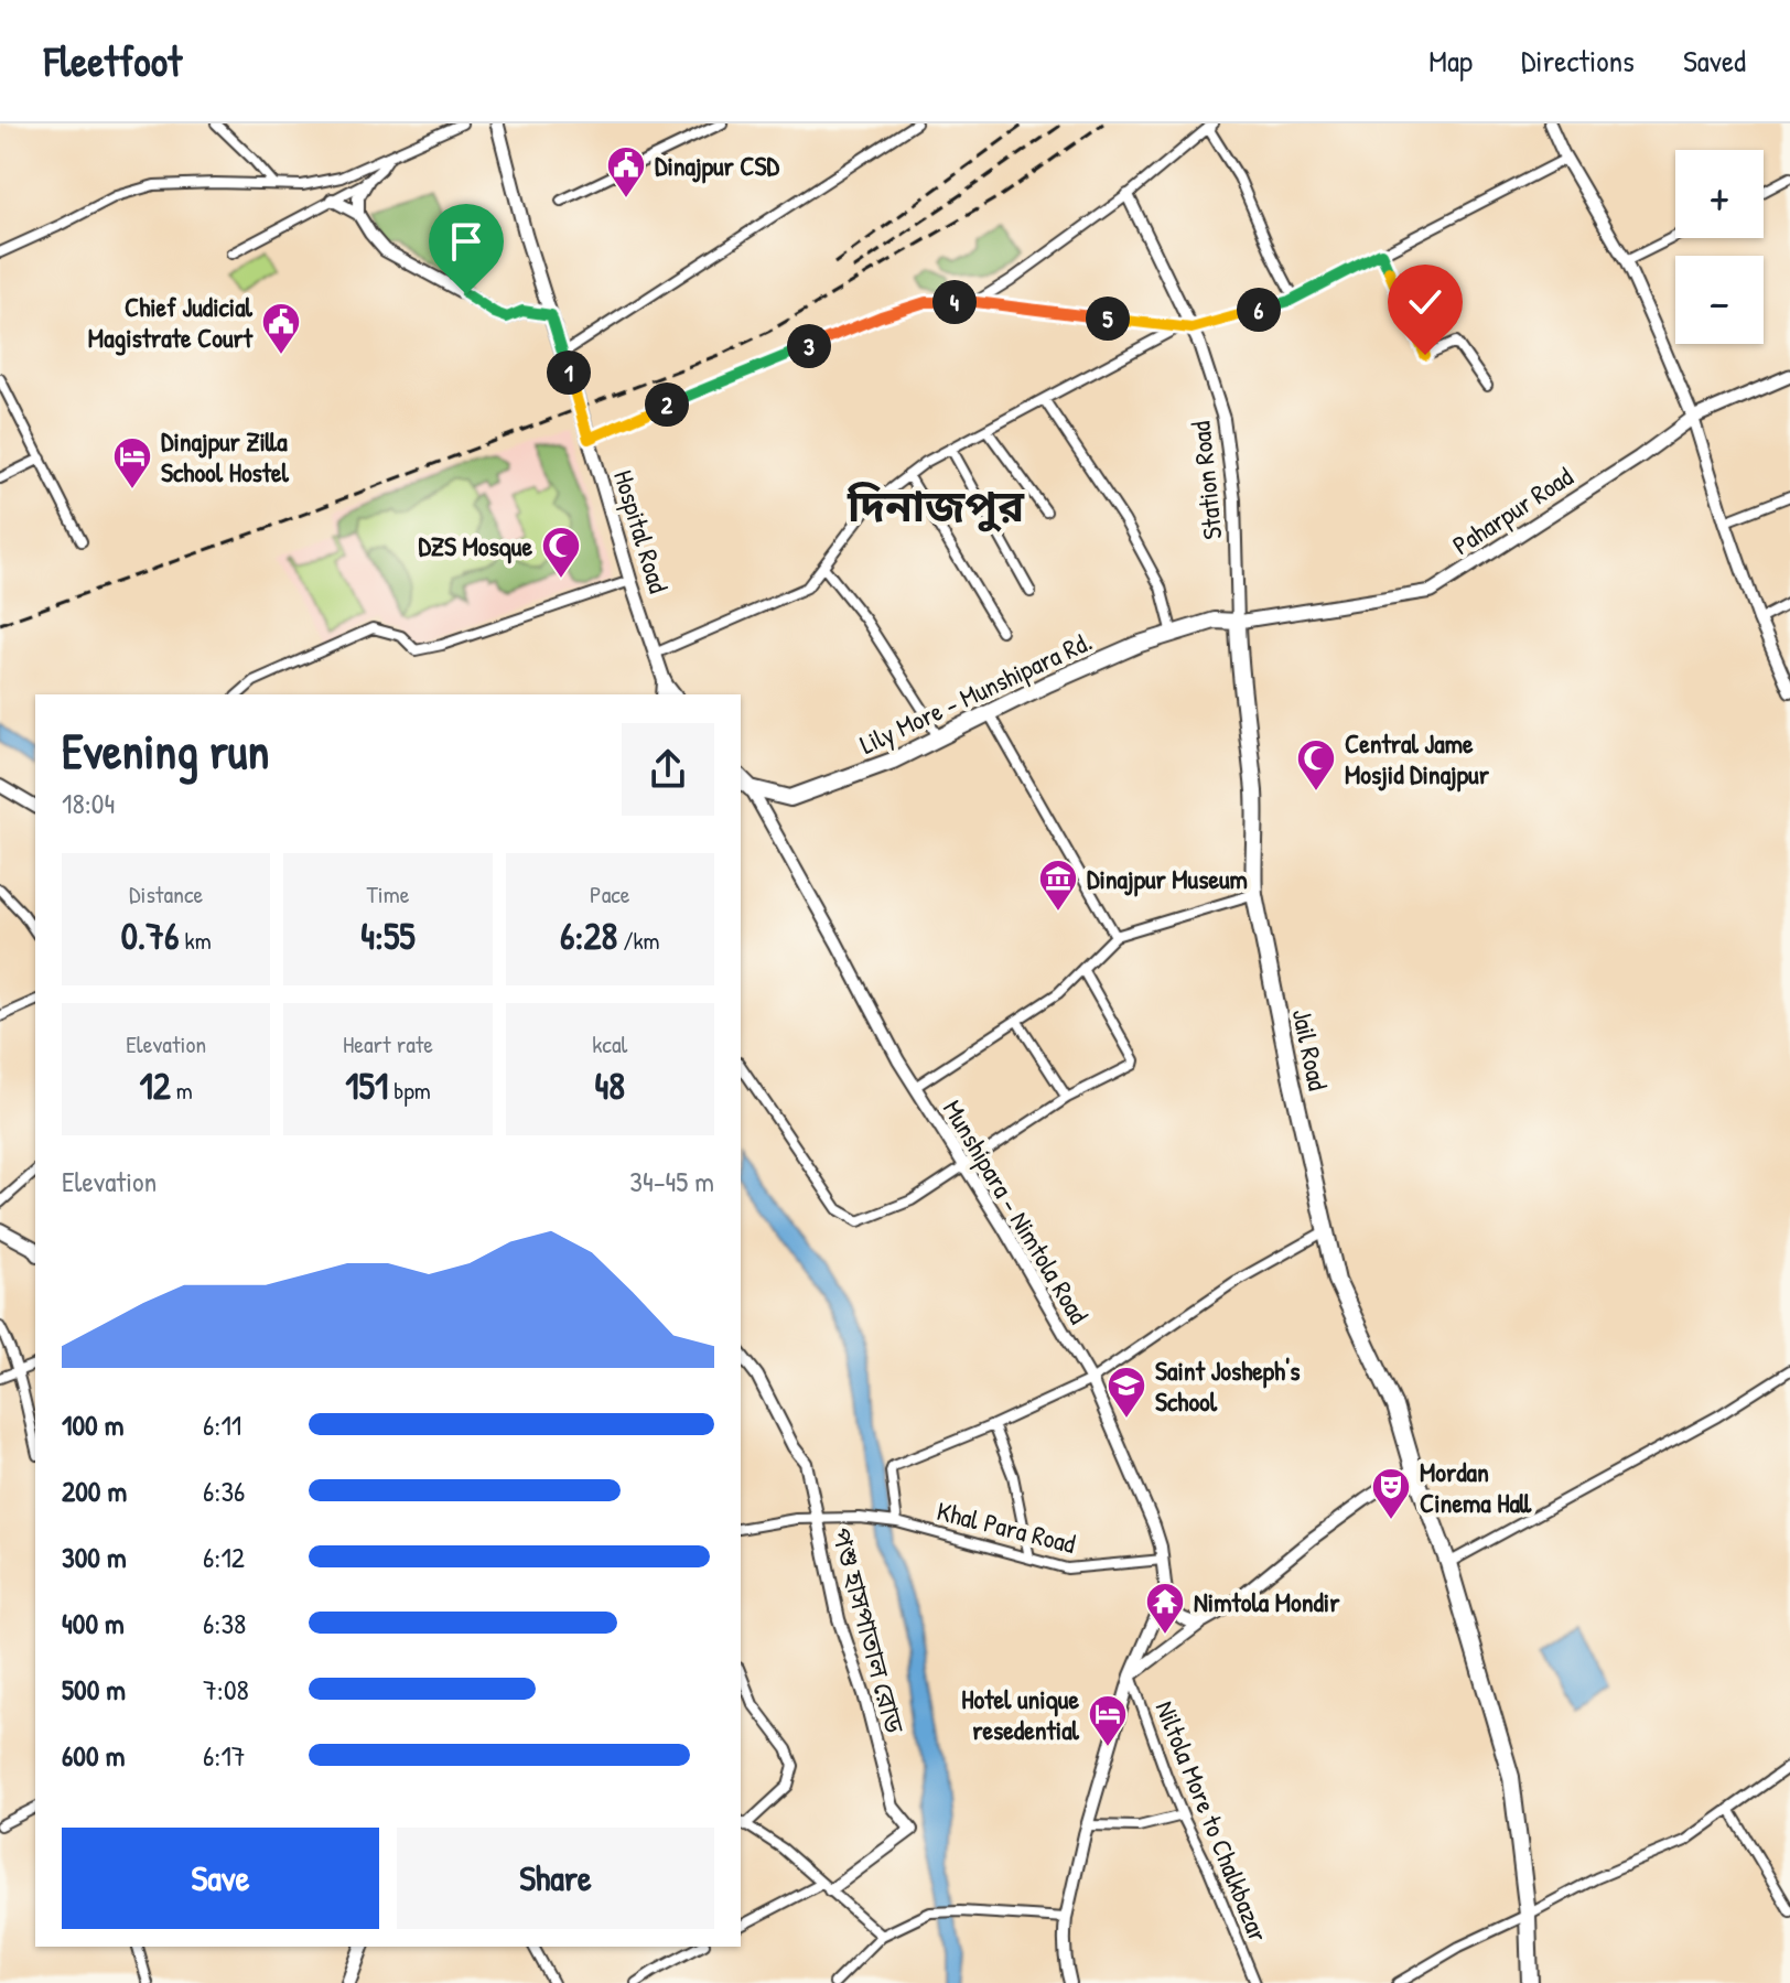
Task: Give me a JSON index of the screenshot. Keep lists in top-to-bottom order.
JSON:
{
  "streets": {
    "highway": ["Lily More - Munshipara Rd.", "Jail Road"],
    "main road": ["Paharpur Road", "Hospital Road"],
    "street": [
      "Station Road",
      "Munshipara - Nimtola Road",
      "Khal Para Road",
      "পশু হাসপাতাল রোড",
      "Niltola More to Chalkbazar"
    ]
  },
  "crossings": [
    ["Station Road", "Paharpur Road"],
    ["Station Road", "Lily More - Munshipara Rd."],
    ["Station Road", "Jail Road"],
    ["Paharpur Road", "Lily More - Munshipara Rd."],
    ["Paharpur Road", "Jail Road"],
    ["Lily More - Munshipara Rd.", "Jail Road"],
    ["Lily More - Munshipara Rd.", "Munshipara - Nimtola Road"],
    ["Munshipara - Nimtola Road", "Khal Para Road"],
    ["Munshipara - Nimtola Road", "Niltola More to Chalkbazar"],
    ["Khal Para Road", "পশু হাসপাতাল রোড"]
  ],
  "districts": ["দিনাজপুর"],
  "places": {
    "public building": ["Dinajpur CSD", "Chief Judicial Magistrate Court"],
    "hotel": ["Dinajpur Zilla School Hostel", "Hotel unique resedential"],
    "mosque": ["DZS Mosque", "Central Jame Mosjid Dinajpur"],
    "museum": ["Dinajpur Museum"],
    "school or university": ["Saint Josheph's School"],
    "theatre": ["Mordan Cinema Hall"],
    "temple": ["Nimtola Mondir"]
  },
  "page": {
    "header": "Fleetfoot",
    "nav": ["Map", "Directions", "Saved"],
    "map_buttons": ["+", "−"],
    "pins": [
      "4",
      "6",
      "5",
      "3",
      "1",
      "2"
    ],
    "heading": ["Evening run", "18:04"],
    "stats": [
      ["Distance", "0.76 km"],
      ["Time", "4:55"],
      ["Pace", "6:28 /km"],
      ["Elevation", "12 m"],
      ["Heart rate", "151 bpm"],
      ["kcal", "48"]
    ],
    "chart": ["Elevation", "34–45 m"],
    "list": [
      {
        "name": "100 m",
        "note": "6:11"
      },
      {
        "name": "200 m",
        "note": "6:36"
      },
      {
        "name": "300 m",
        "note": "6:12"
      },
      {
        "name": "400 m",
        "note": "6:38"
      },
      {
        "name": "500 m",
        "note": "7:08"
      },
      {
        "name": "600 m",
        "note": "6:17"
      }
    ],
    "buttons": ["Save", "Share"]
  }
}
